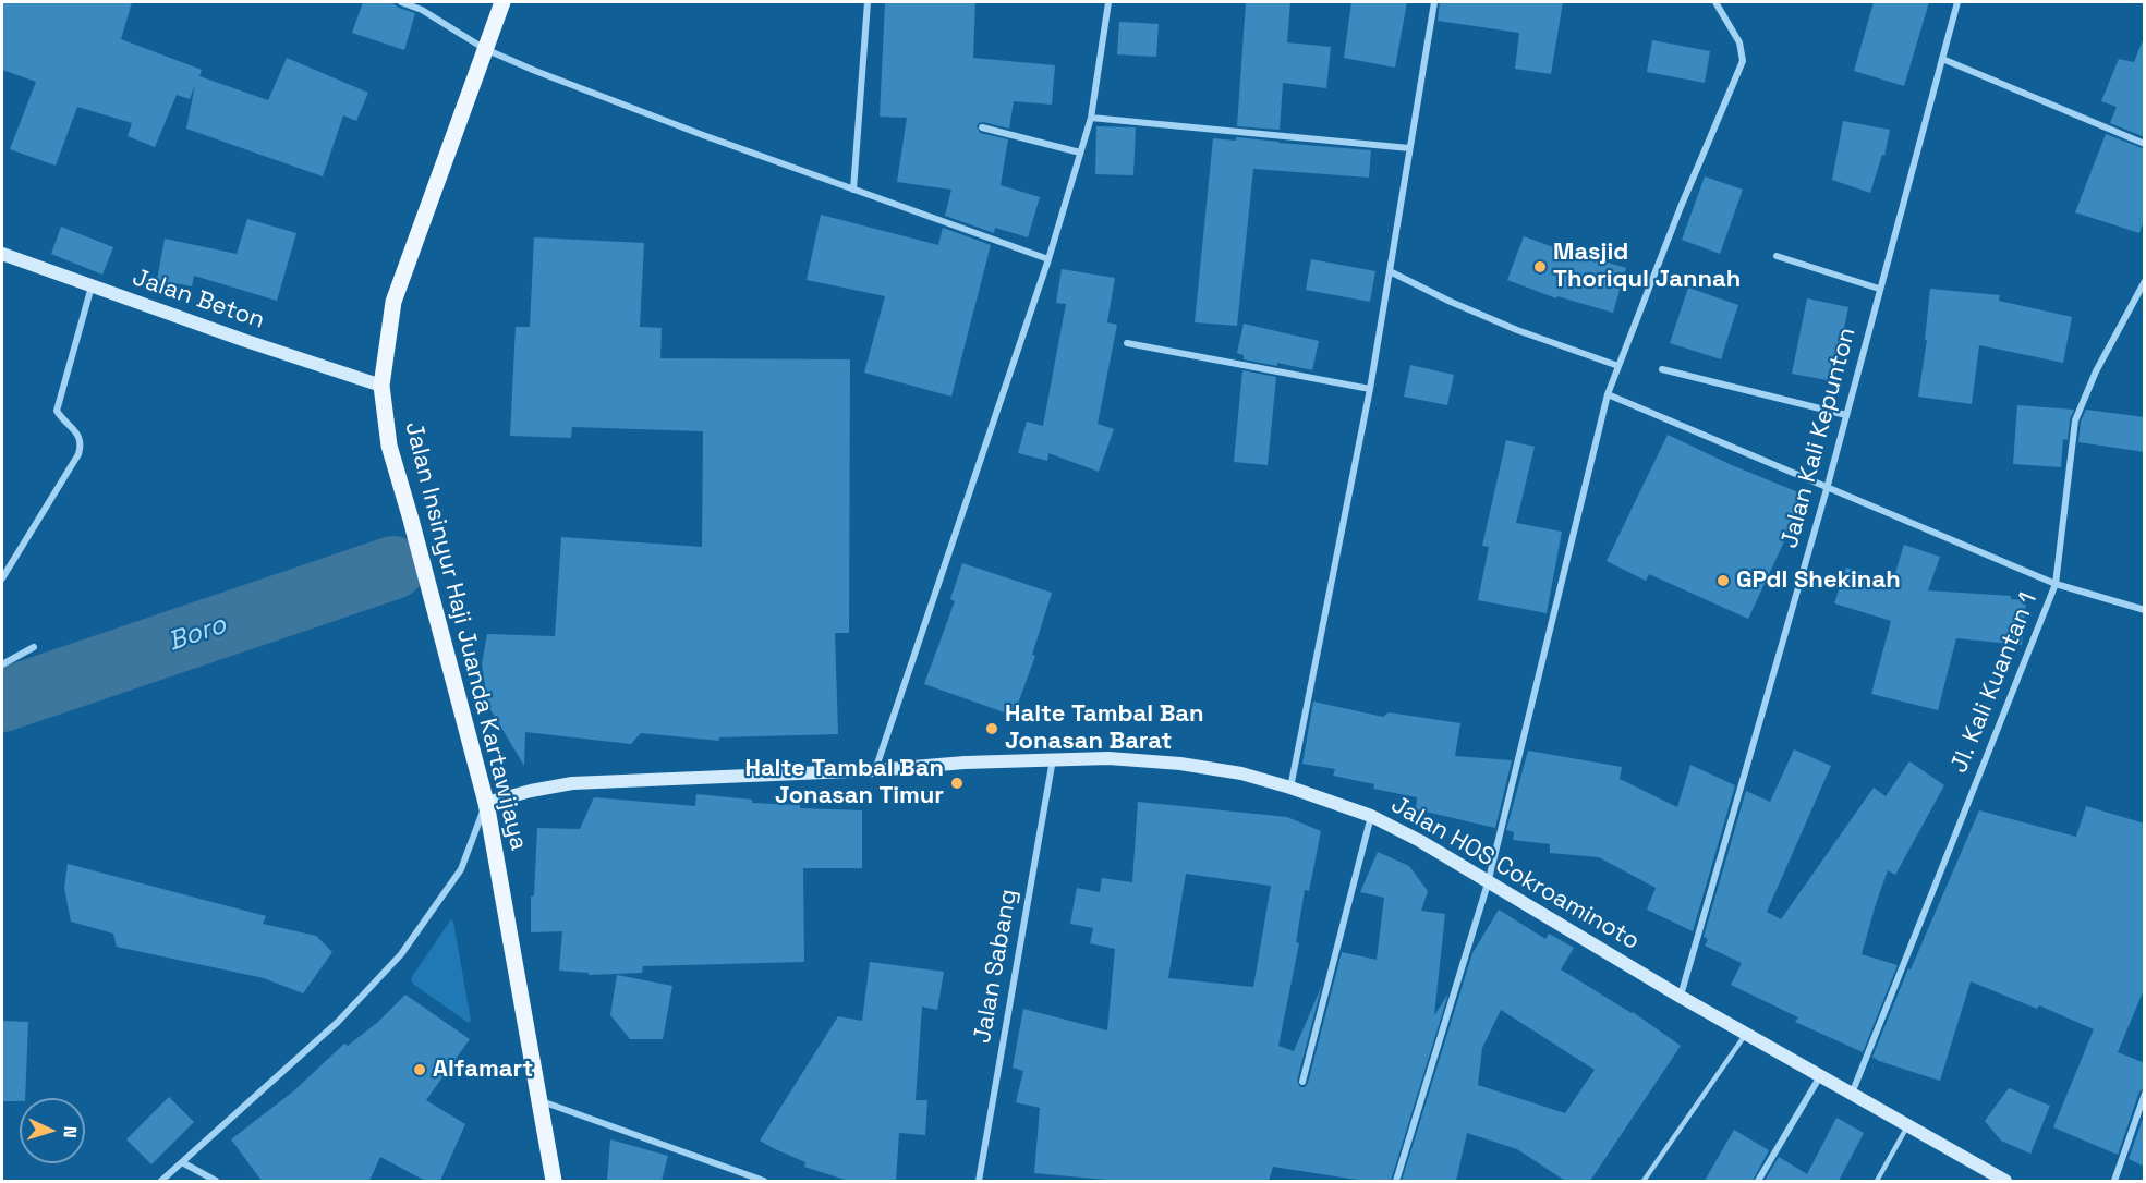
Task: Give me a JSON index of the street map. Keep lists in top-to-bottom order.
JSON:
{
  "streets": {
    "main road": ["Jalan Beton", "Jalan Insinyur Haji Juanda Kartawijaya", "Jalan HOS Cokroaminoto"],
    "street": ["Jalan Kali Kepunton", "Jl. Kali Kuantan 1", "Jalan Sabang"]
  },
  "crossings": [
    ["Jalan Beton", "Jalan Insinyur Haji Juanda Kartawijaya"],
    ["Jalan Kali Kepunton", "Jalan HOS Cokroaminoto"],
    ["Jalan Insinyur Haji Juanda Kartawijaya", "Jalan HOS Cokroaminoto"],
    ["Jl. Kali Kuantan 1", "Jalan HOS Cokroaminoto"],
    ["Jalan HOS Cokroaminoto", "Jalan Sabang"]
  ],
  "water": ["Boro"],
  "places": [
    "Masjid Thoriqul Jannah",
    "GPdI Shekinah",
    "Halte Tambal Ban Jonasan Barat",
    "Halte Tambal Ban Jonasan Timur",
    "Alfamart"
  ],
  "north": "right"
}
